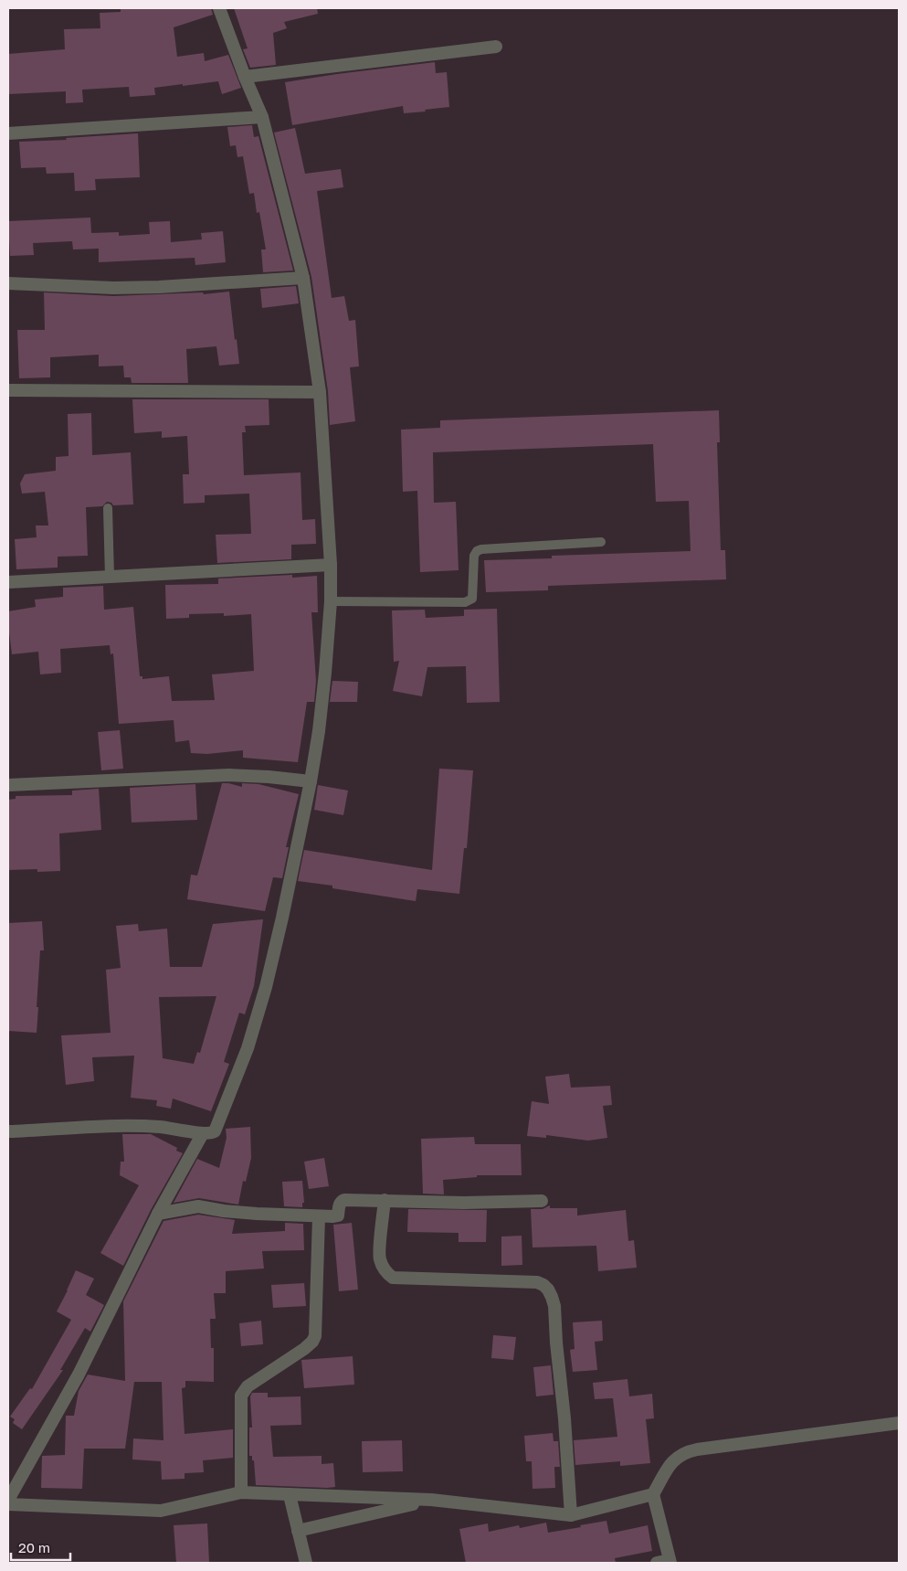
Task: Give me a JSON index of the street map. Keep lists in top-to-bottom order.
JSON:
{
  "scale_bar": "20 m"
}
